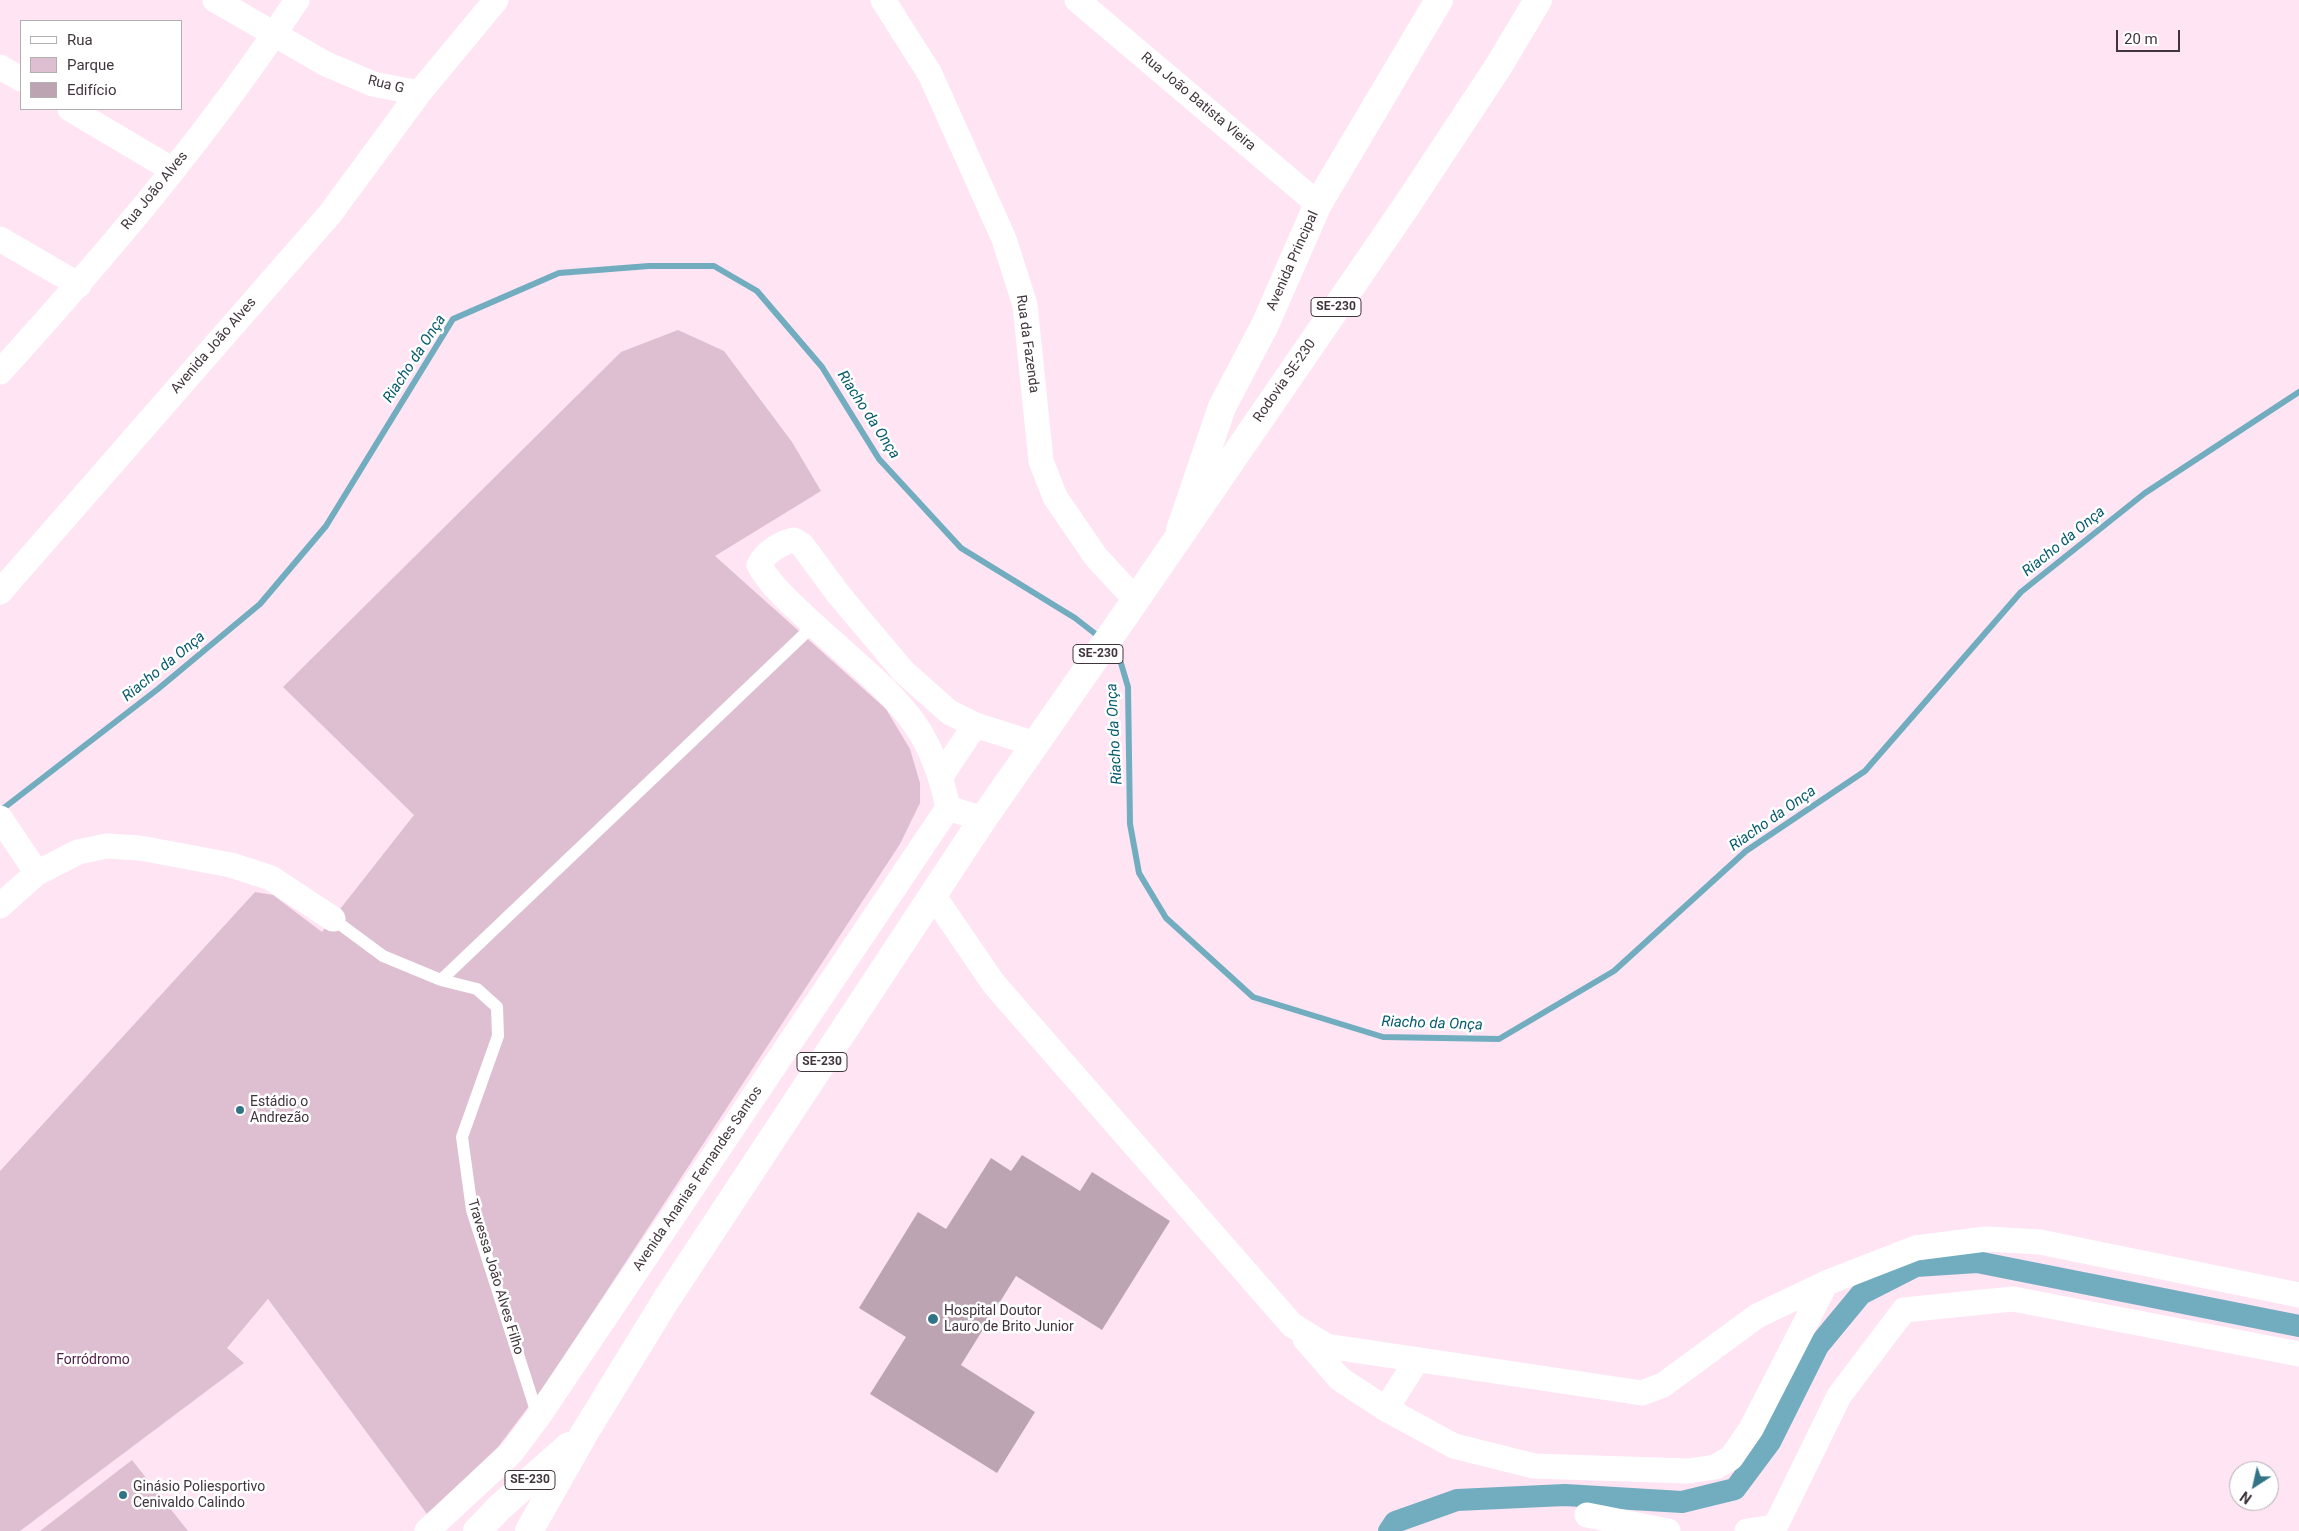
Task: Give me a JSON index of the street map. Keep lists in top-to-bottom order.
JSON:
{
  "streets": {
    "main road": ["Avenida Principal", "SE-230", "Rodovia SE-230"],
    "street": [
      "Rua G",
      "Rua João Batista Vieira",
      "Rua João Alves",
      "Rua da Fazenda",
      "Avenida João Alves",
      "Avenida Ananias Fernandes Santos",
      "Travessa João Alves Filho"
    ]
  },
  "crossings": [
    ["Rua G", "Rua João Alves"],
    ["Rua G", "Avenida João Alves"],
    ["Rua João Batista Vieira", "Avenida Principal"],
    ["Avenida Principal", "Rodovia SE-230"],
    ["SE-230", "Rua da Fazenda"],
    ["SE-230", "Rodovia SE-230"],
    ["Rua da Fazenda", "Rodovia SE-230"],
    ["Avenida Ananias Fernandes Santos", "Travessa João Alves Filho"]
  ],
  "water": ["Riacho da Onça"],
  "parks": ["Forródromo"],
  "places": ["Estádio o Andrezão", "Hospital Doutor Lauro de Brito Junior", "Ginásio Poliesportivo Cenivaldo Calindo"],
  "legend": ["Rua", "Parque", "Edifício"],
  "scale_bar": "20 m",
  "north": "bottom left"
}
